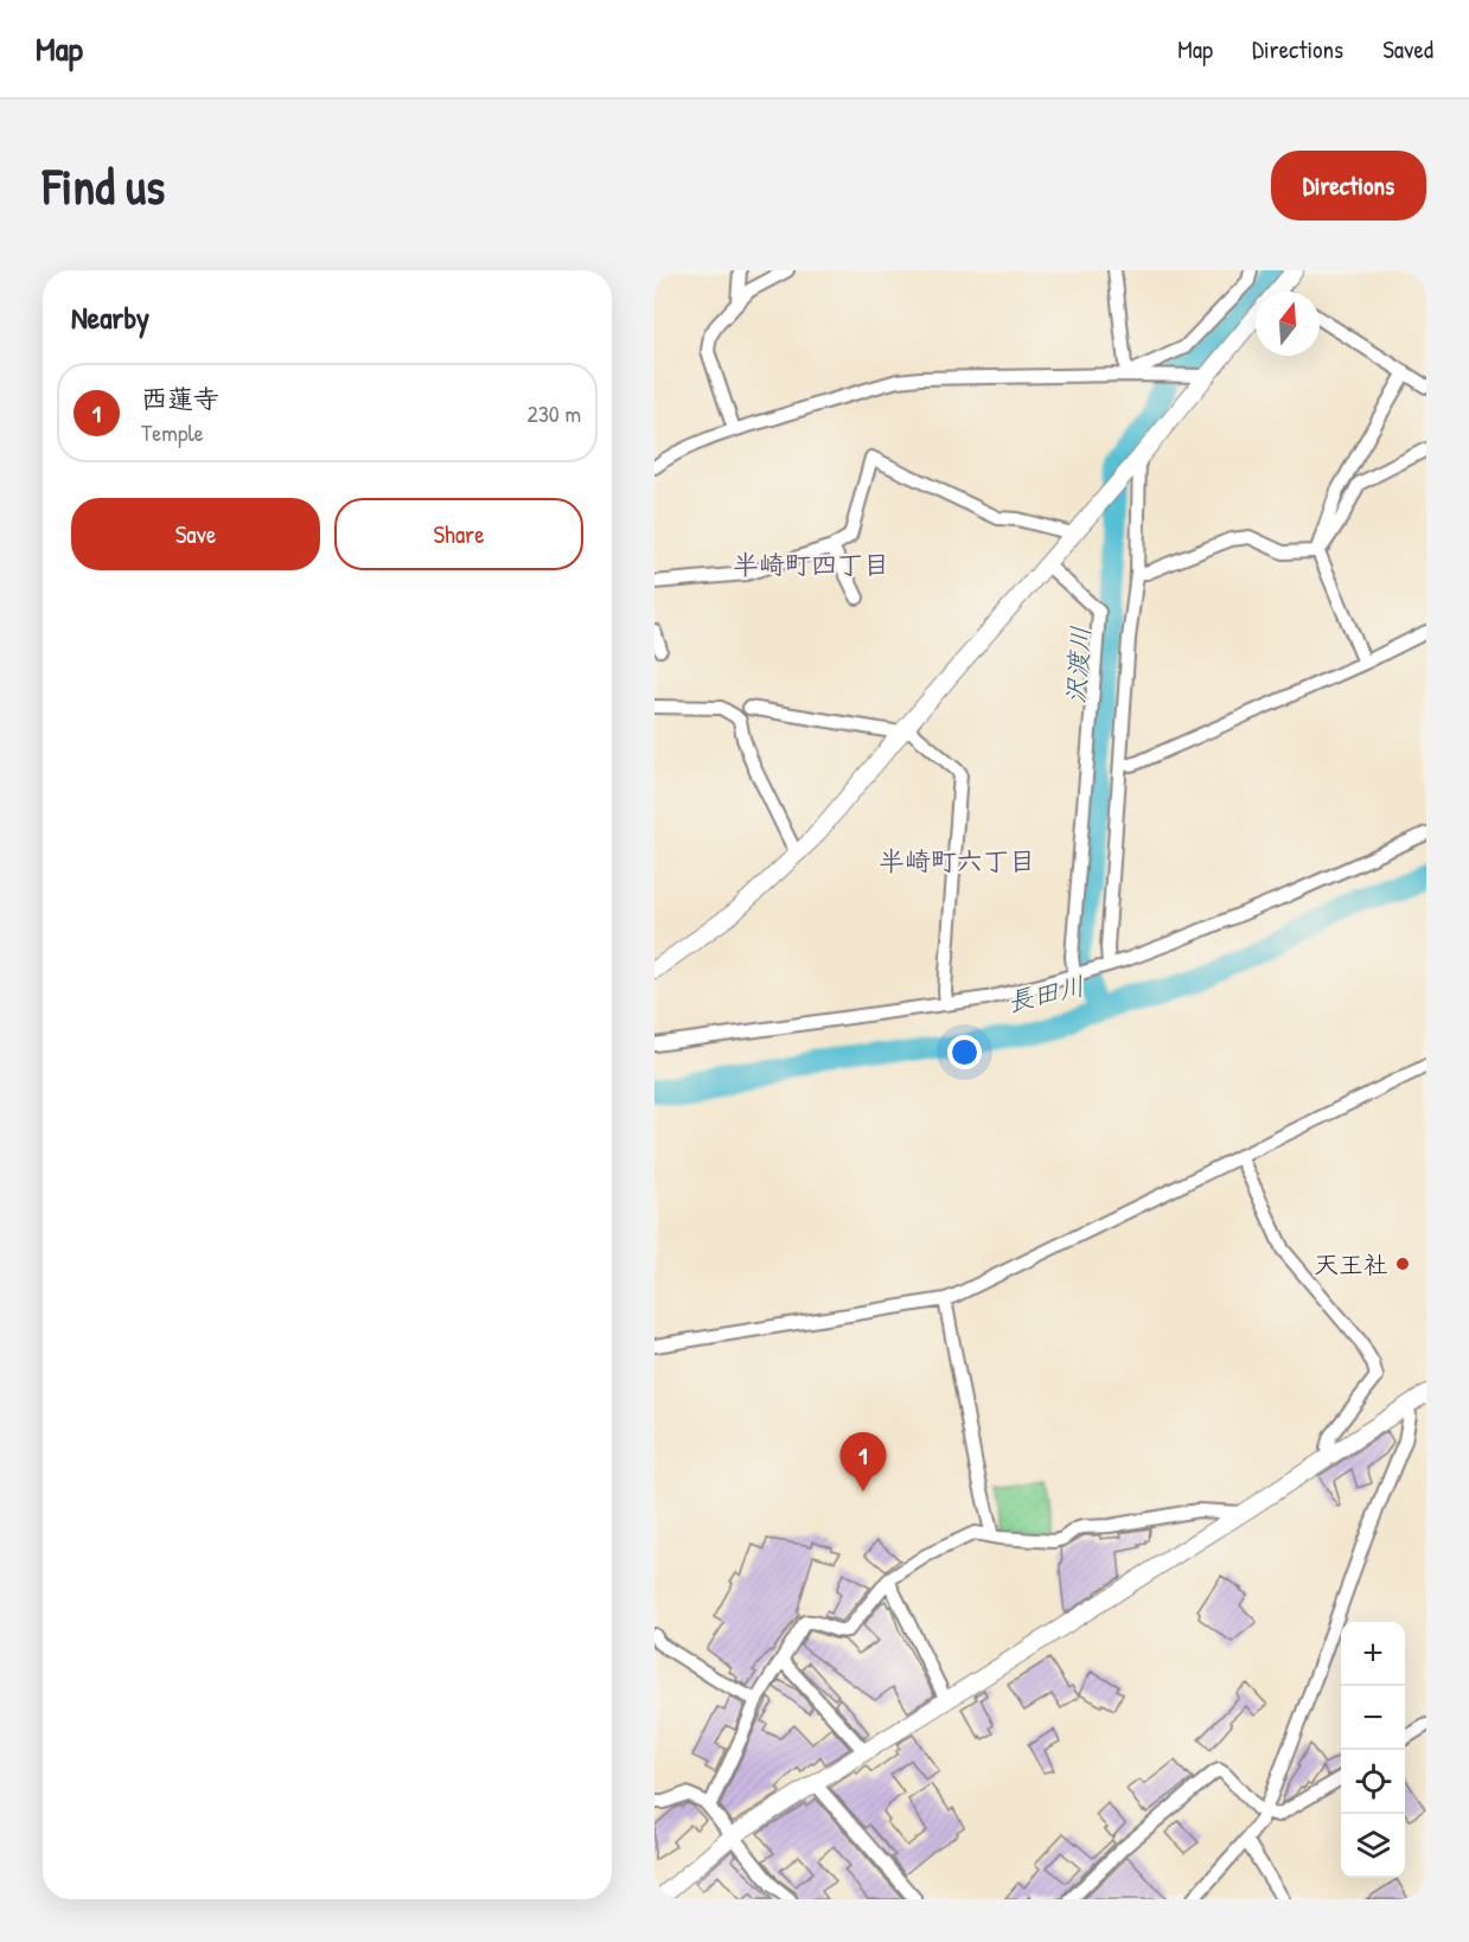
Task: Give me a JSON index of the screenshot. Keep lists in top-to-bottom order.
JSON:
{
  "districts": ["半崎町四丁目", "半崎町六丁目"],
  "water": ["沢渡川", "長田川"],
  "places": ["天王社"],
  "north": "top",
  "page": {
    "header": "Map",
    "nav": ["Map", "Directions", "Saved"],
    "buttons": [
      "Directions",
      ["Save", "Share"]
    ],
    "title": "Find us",
    "heading": "Nearby",
    "list": [
      {
        "mark": "1",
        "name": "西蓮寺",
        "note": "Temple",
        "value": "230 m"
      }
    ],
    "pins": "1",
    "map_buttons": ["+", "−"]
  }
}
